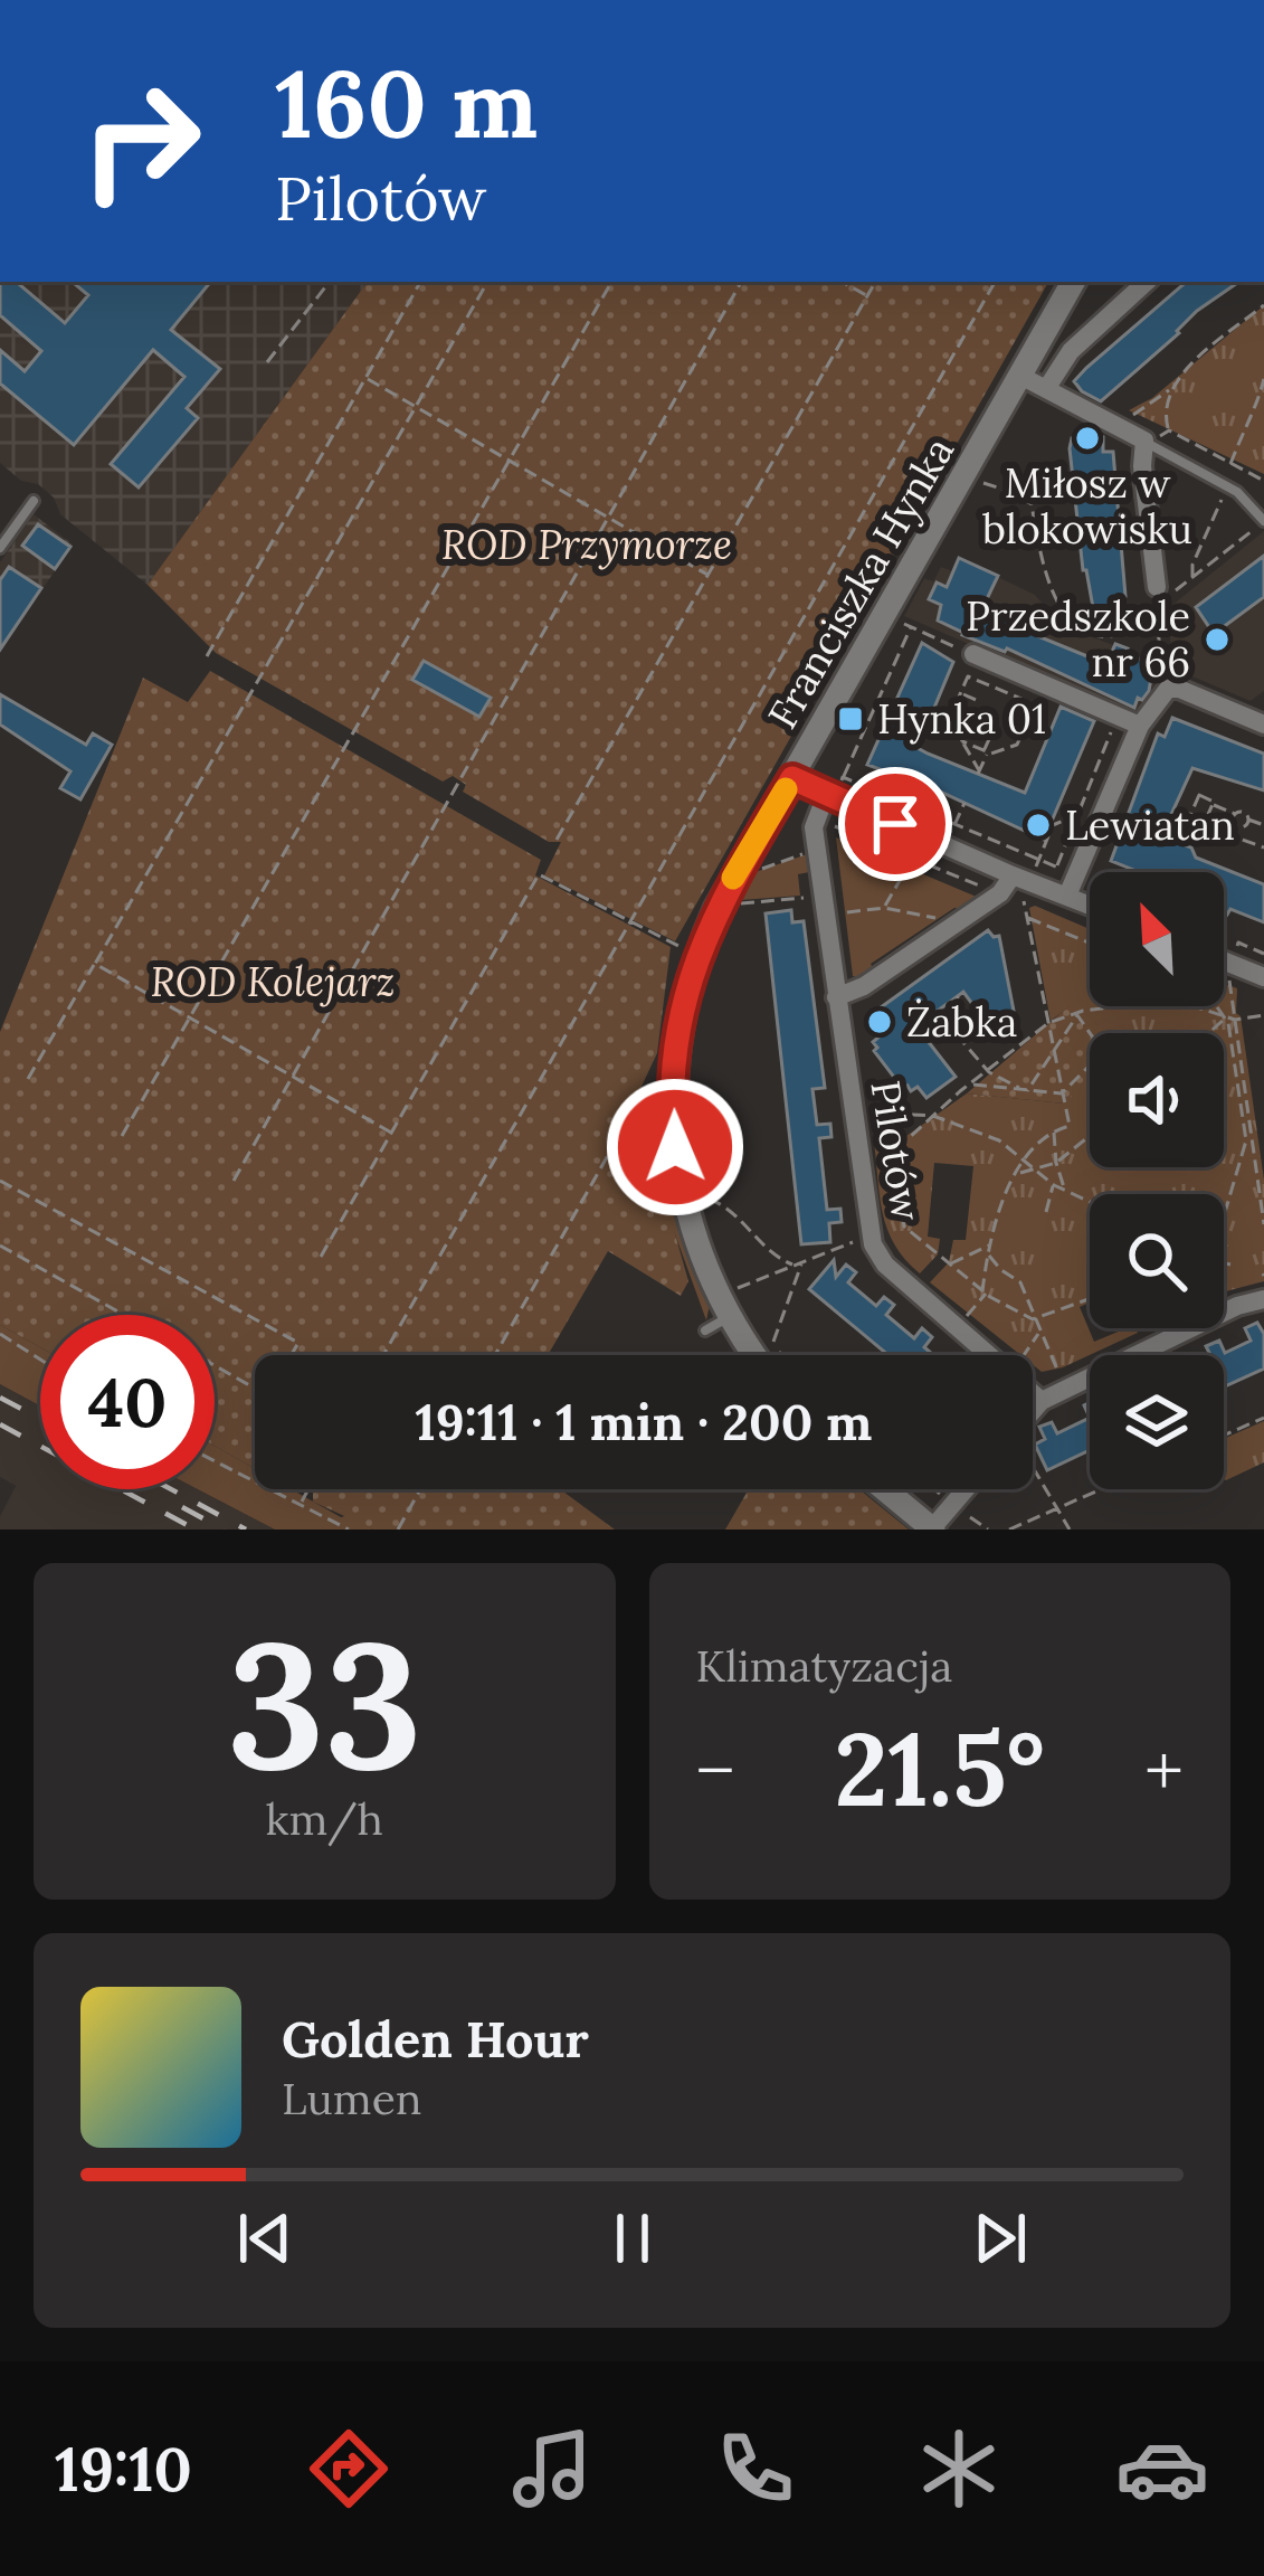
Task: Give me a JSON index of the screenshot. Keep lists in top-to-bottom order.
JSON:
{
  "streets": {
    "street": ["Franciszka Hynka", "Pilotów"]
  },
  "parks": ["ROD Przymorze", "ROD Kolejarz"],
  "places": {
    "other": [
      "Miłosz w blokowisku",
      "Przedszkole nr 66",
      "Lewiatan",
      "Żabka"
    ],
    "transit": ["Hynka 01"]
  },
  "north": "top left",
  "page": {
    "turn": ["160 m", "Pilotów"],
    "limit": "40",
    "trip": "19:11 · 1 min · 200 m",
    "tile": [
      ["33", "km/h"],
      "Klimatyzacja"
    ],
    "heat": ["−", "21.5°", "+"],
    "song": ["Golden Hour", "Lumen"],
    "tabs": "19:10"
  }
}
